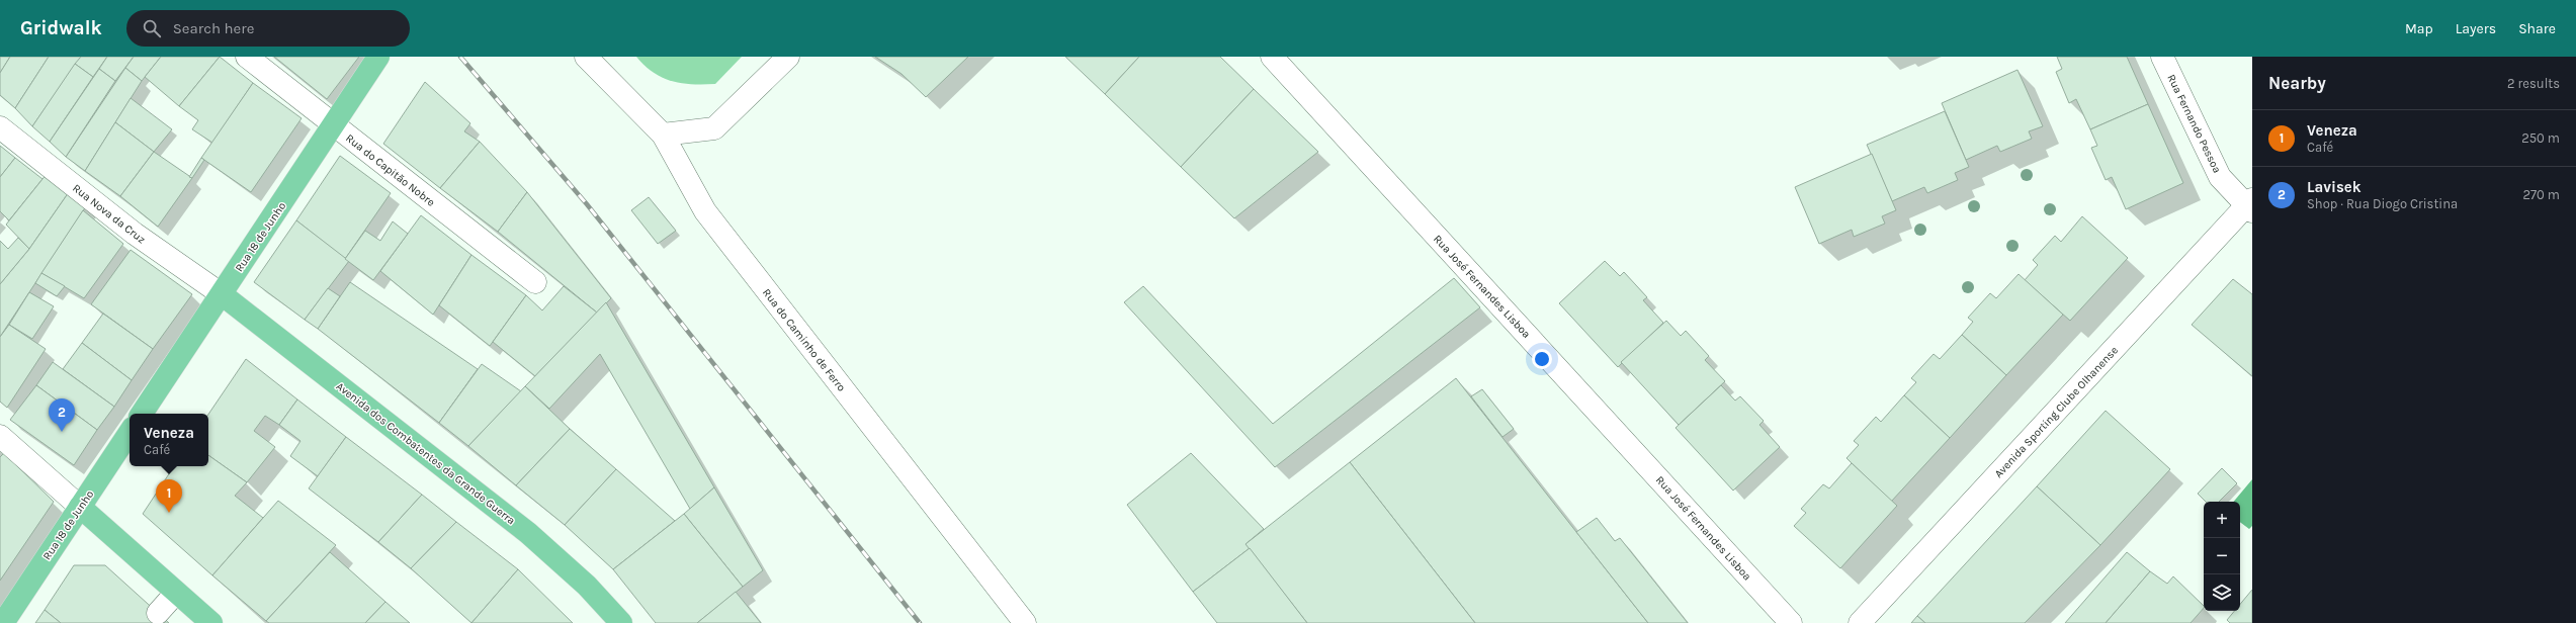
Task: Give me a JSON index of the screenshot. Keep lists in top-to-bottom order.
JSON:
{
  "streets": {
    "main road": ["Rua 18 de Junho", "Avenida dos Combatentes da Grande Guerra"],
    "street": [
      "Rua Fernando Pessoa",
      "Rua do Capitão Nobre",
      "Rua Nova da Cruz",
      "Rua José Fernandes Lisboa",
      "Rua do Caminho de Ferro",
      "Avenida Sporting Clube Olhanense"
    ]
  },
  "crossings": [
    ["Rua Fernando Pessoa", "Avenida Sporting Clube Olhanense"],
    ["Rua do Capitão Nobre", "Rua 18 de Junho"],
    ["Rua Nova da Cruz", "Rua 18 de Junho"],
    ["Rua Nova da Cruz", "Avenida dos Combatentes da Grande Guerra"],
    ["Rua 18 de Junho", "Avenida dos Combatentes da Grande Guerra"]
  ],
  "page": {
    "header": "Gridwalk",
    "search": "Search here",
    "nav": ["Map", "Layers", "Share"],
    "heading": ["Nearby", "2 results"],
    "list": [
      {
        "mark": "1",
        "name": "Veneza",
        "note": "Café",
        "value": "250 m"
      },
      {
        "mark": "2",
        "name": "Lavisek",
        "note": "Shop · Rua Diogo Cristina",
        "value": "270 m"
      }
    ],
    "pins": ["2", "1"],
    "popup": ["Veneza", "Café"],
    "map_buttons": ["+", "−"]
  }
}
